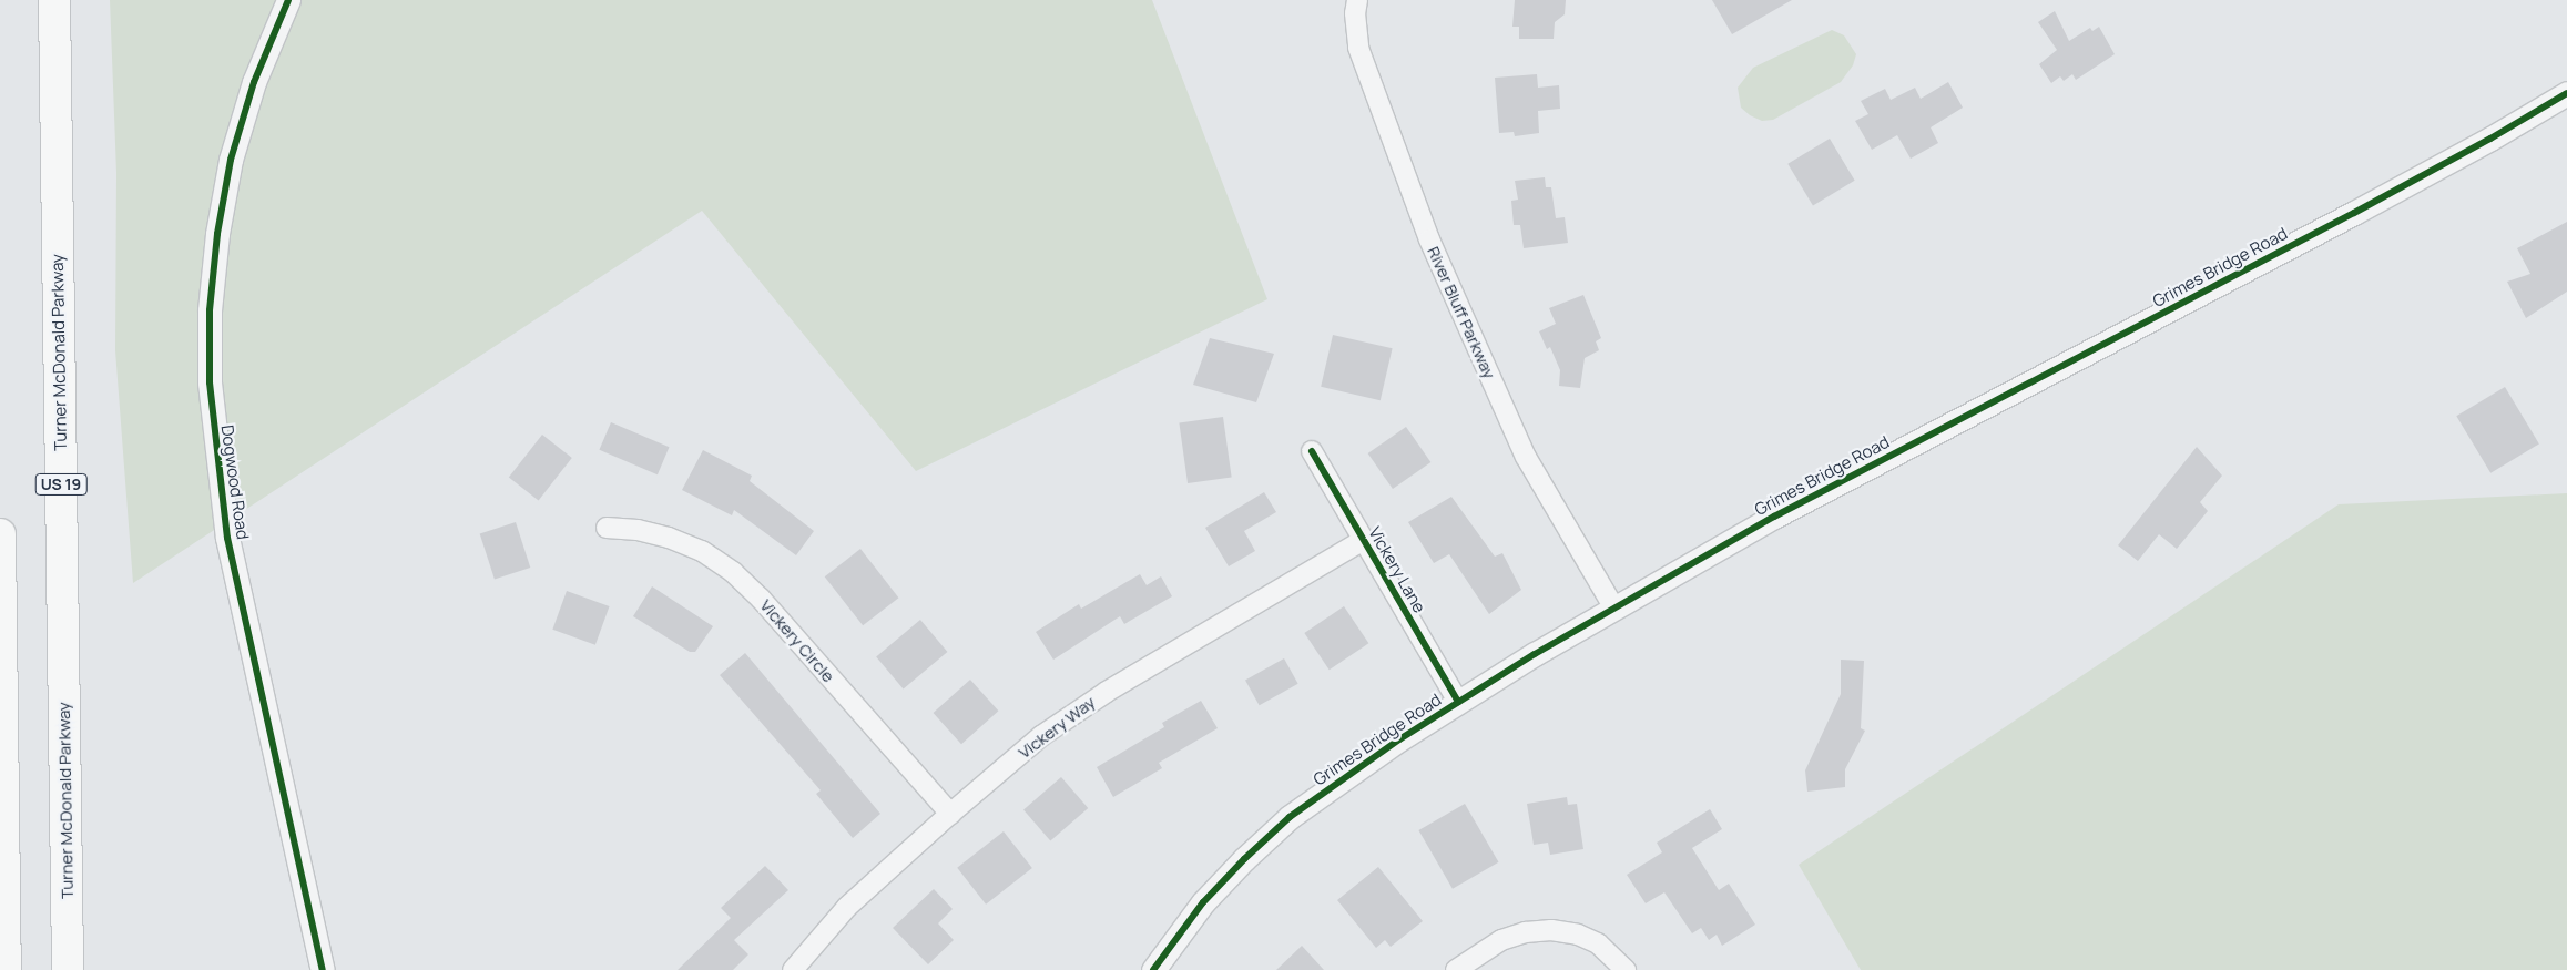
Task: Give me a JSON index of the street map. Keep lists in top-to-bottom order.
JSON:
{
  "streets": {
    "highway": ["Turner McDonald Parkway", "US 19"],
    "street": [
      "Grimes Bridge Road",
      "River Bluff Parkway",
      "Dogwood Road",
      "Vickery Lane",
      "Vickery Circle",
      "Vickery Way"
    ]
  },
  "crossings": [
    ["Grimes Bridge Road", "River Bluff Parkway"],
    ["Grimes Bridge Road", "Vickery Lane"],
    ["Vickery Lane", "Vickery Way"],
    ["Vickery Circle", "Vickery Way"]
  ]
}
